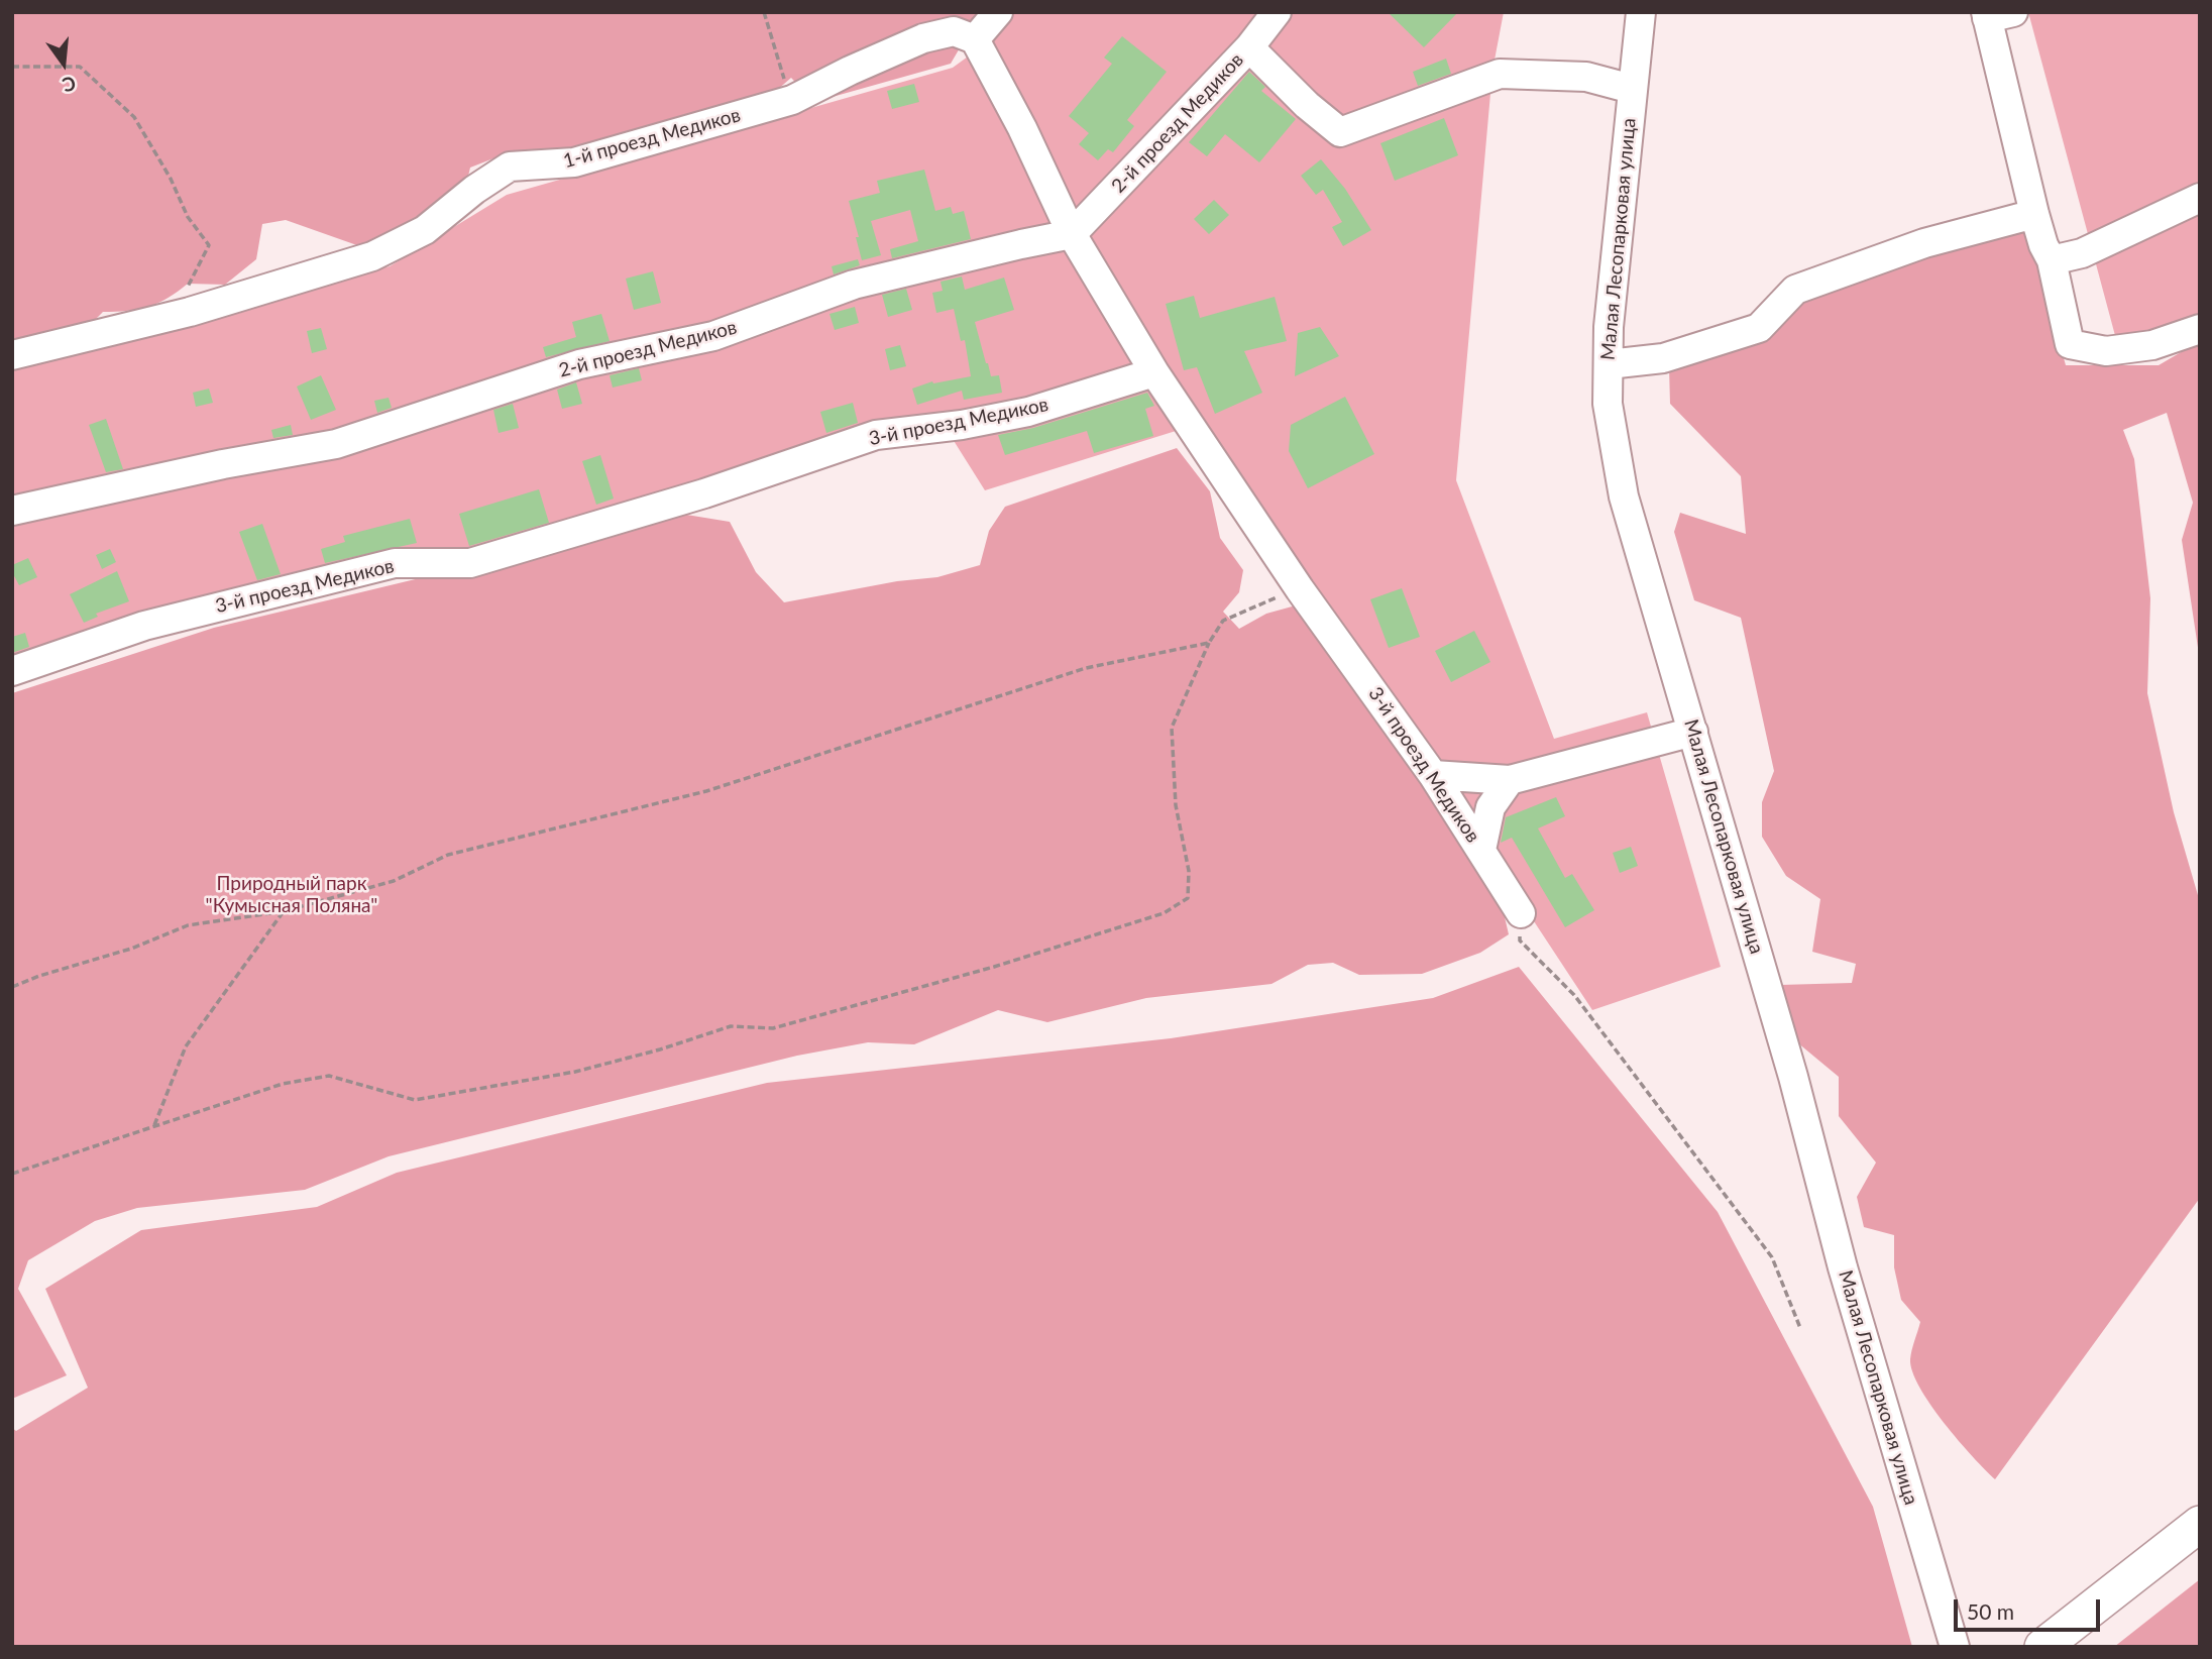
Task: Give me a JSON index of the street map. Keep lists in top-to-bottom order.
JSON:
{
  "streets": {
    "street": [
      "2-й проезд Медиков",
      "1-й проезд Медиков",
      "Малая Лесопарковая улица",
      "3-й проезд Медиков"
    ]
  },
  "parks": ["Природный парк \"Кумысная Поляна\""],
  "scale_bar": "50 m",
  "north": "bottom"
}
